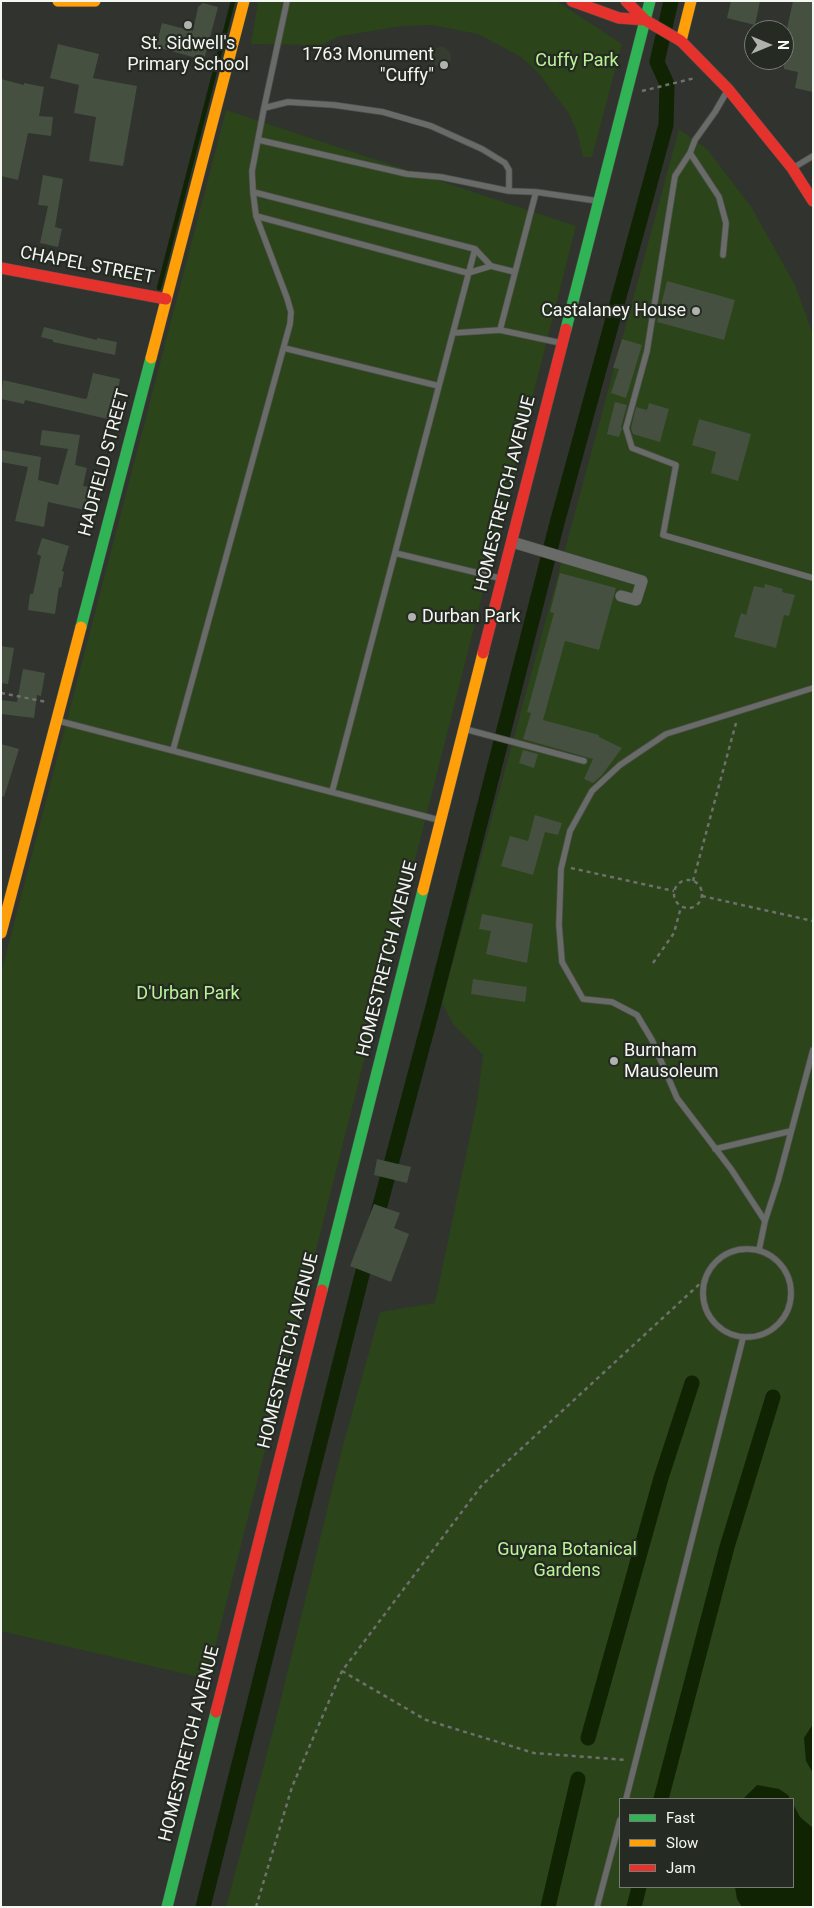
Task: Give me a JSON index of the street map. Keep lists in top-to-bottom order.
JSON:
{
  "streets": {
    "main road": ["CHAPEL STREET", "HADFIELD STREET", "HOMESTRETCH AVENUE"]
  },
  "crossings": [
    ["CHAPEL STREET", "HADFIELD STREET"]
  ],
  "parks": ["Cuffy Park", "D'Urban Park", "Guyana Botanical Gardens"],
  "places": [
    "St. Sidwell's Primary School",
    "1763 Monument \"Cuffy\"",
    "Castalaney House",
    "Durban Park",
    "Burnham Mausoleum"
  ],
  "legend": ["Fast", "Slow", "Jam"],
  "north": "right"
}
